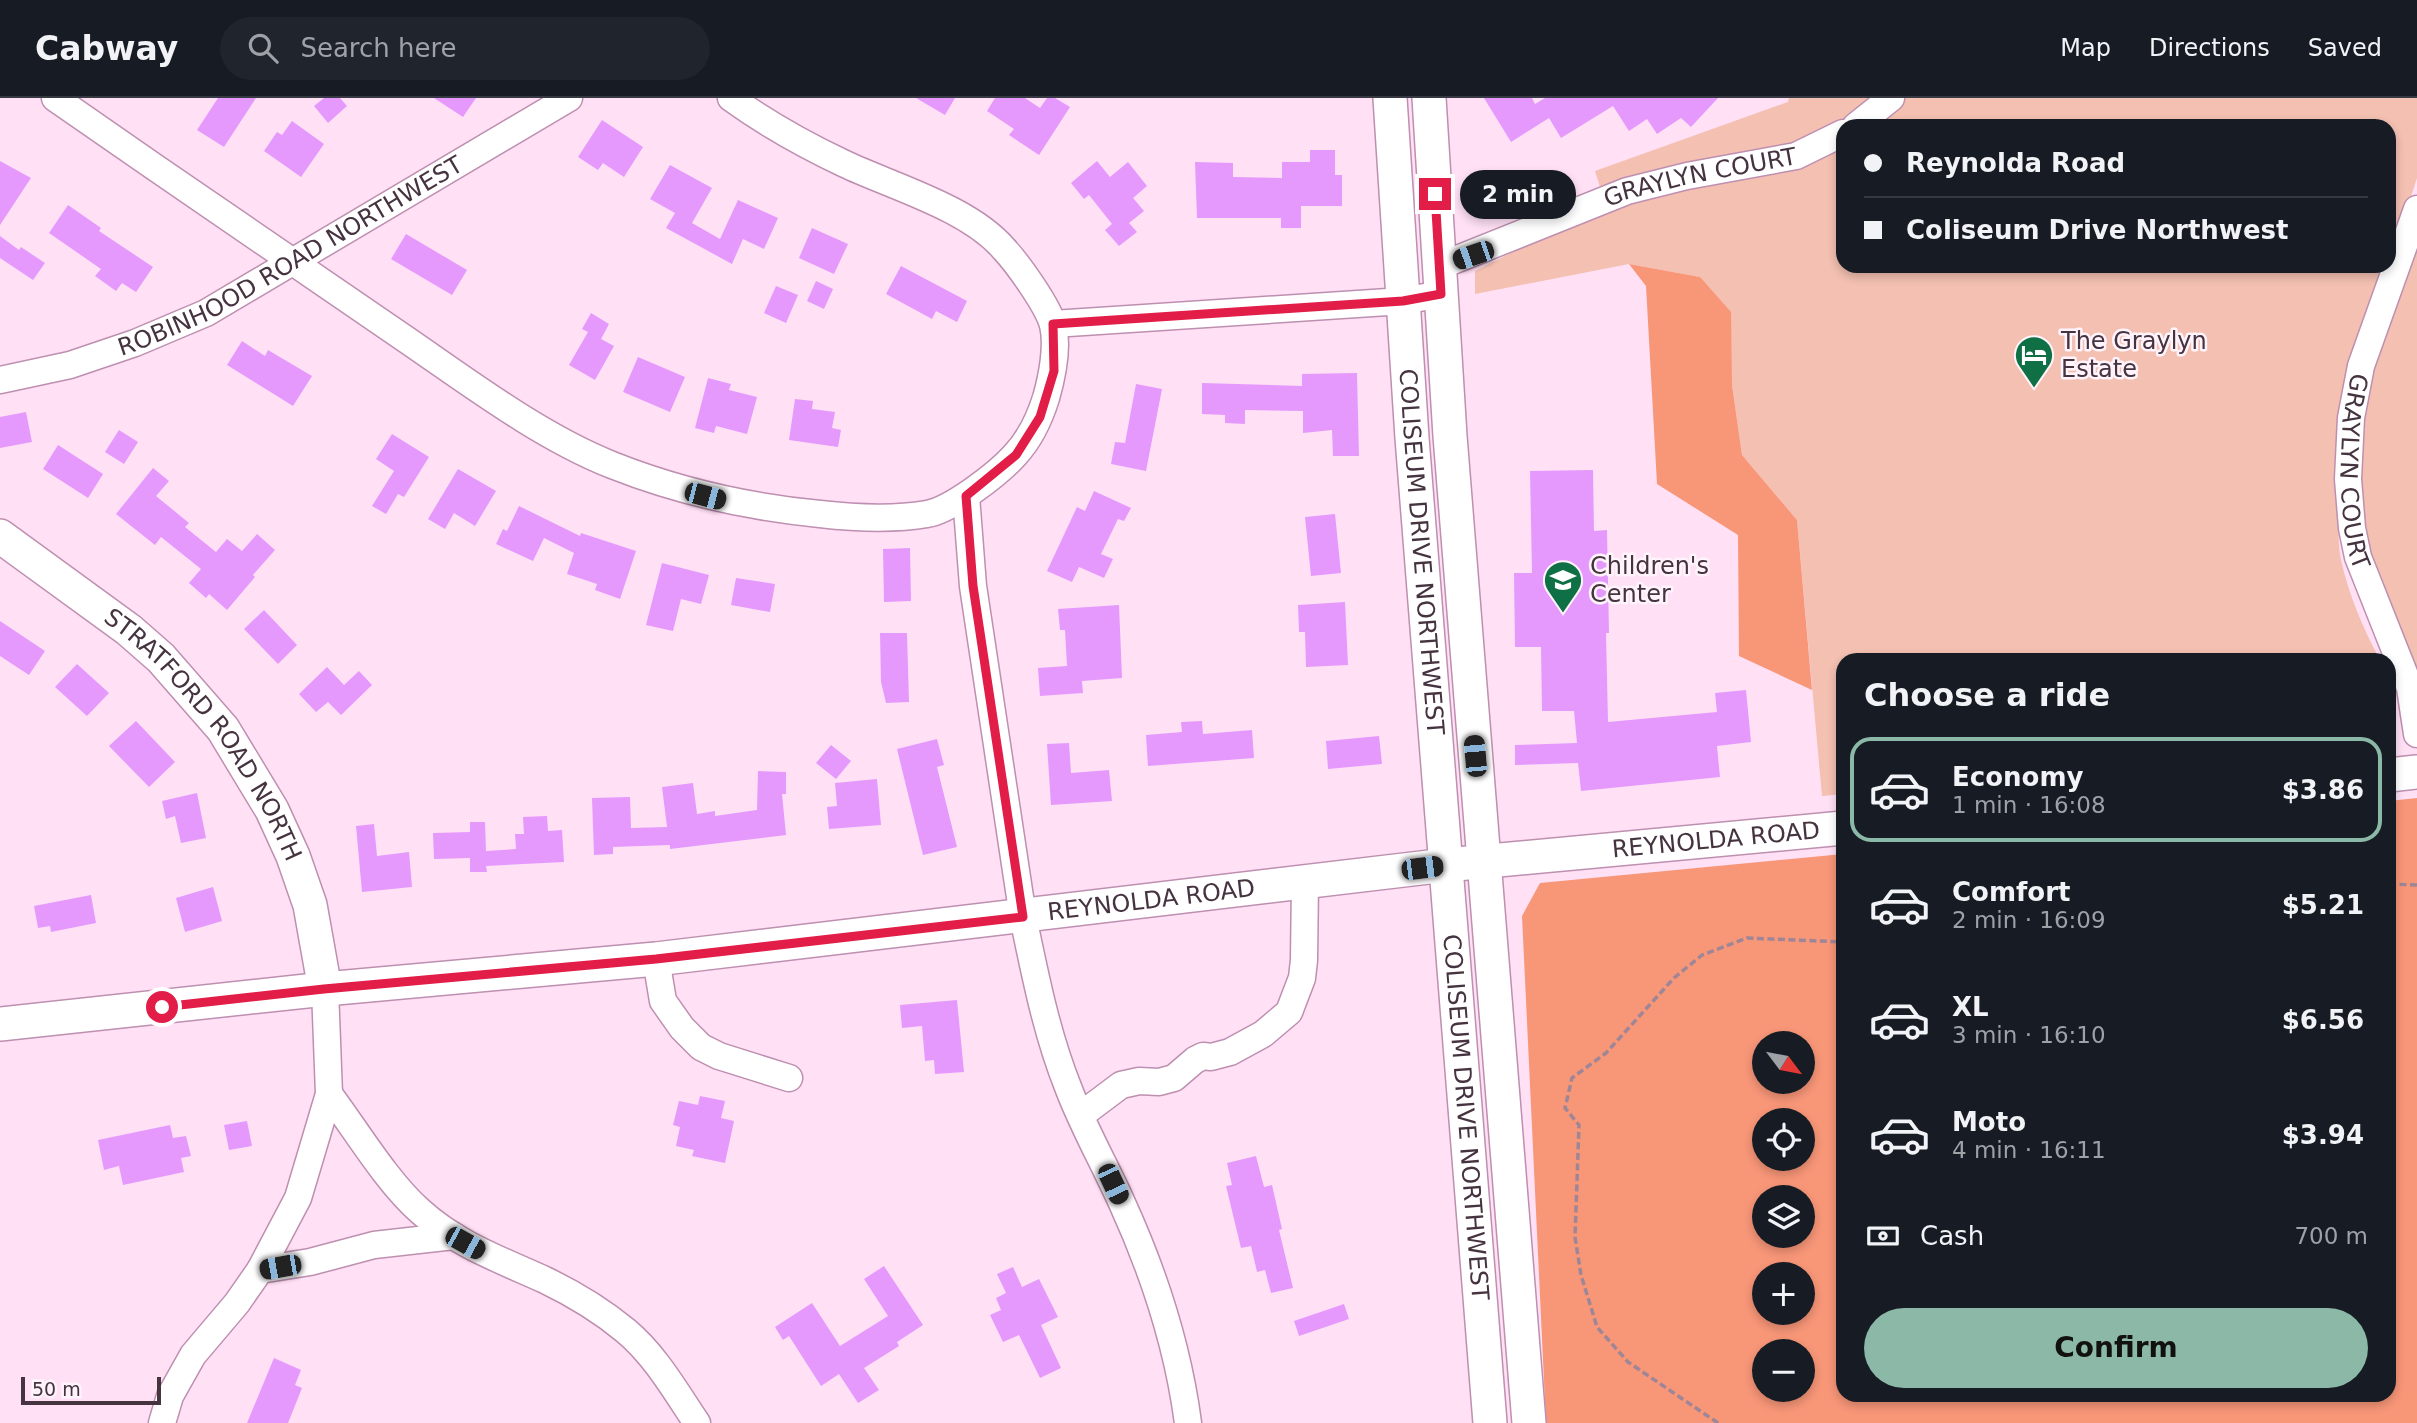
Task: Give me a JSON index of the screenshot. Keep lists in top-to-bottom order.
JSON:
{
  "streets": {
    "main road": ["COLISEUM DRIVE NORTHWEST", "STRATFORD ROAD NORTH", "REYNOLDA ROAD"],
    "street": ["GRAYLYN COURT", "ROBINHOOD ROAD NORTHWEST"]
  },
  "crossings": [
    ["GRAYLYN COURT", "COLISEUM DRIVE NORTHWEST"],
    ["COLISEUM DRIVE NORTHWEST", "REYNOLDA ROAD"],
    ["STRATFORD ROAD NORTH", "REYNOLDA ROAD"]
  ],
  "places": {
    "hotel": ["The Graylyn Estate"],
    "school or university": ["Children's Center"]
  },
  "scale_bar": "50 m",
  "north": "bottom right",
  "page": {
    "header": "Cabway",
    "search": "Search here",
    "nav": ["Map", "Directions", "Saved"],
    "banner": ["Reynolda Road", "Coliseum Drive Northwest"],
    "bubble": "2 min",
    "heading": "Choose a ride",
    "list": [
      {
        "name": "Economy",
        "note": "1 min · 16:08",
        "value": "$3.86"
      },
      {
        "name": "Comfort",
        "note": "2 min · 16:09",
        "value": "$5.21"
      },
      {
        "name": "XL",
        "note": "3 min · 16:10",
        "value": "$6.56"
      },
      {
        "name": "Moto",
        "note": "4 min · 16:11",
        "value": "$3.94"
      }
    ],
    "map_buttons": ["+", "−"],
    "pay": ["Cash", "700 m"],
    "buttons": "Confirm",
    "scale": "50 m"
  }
}
